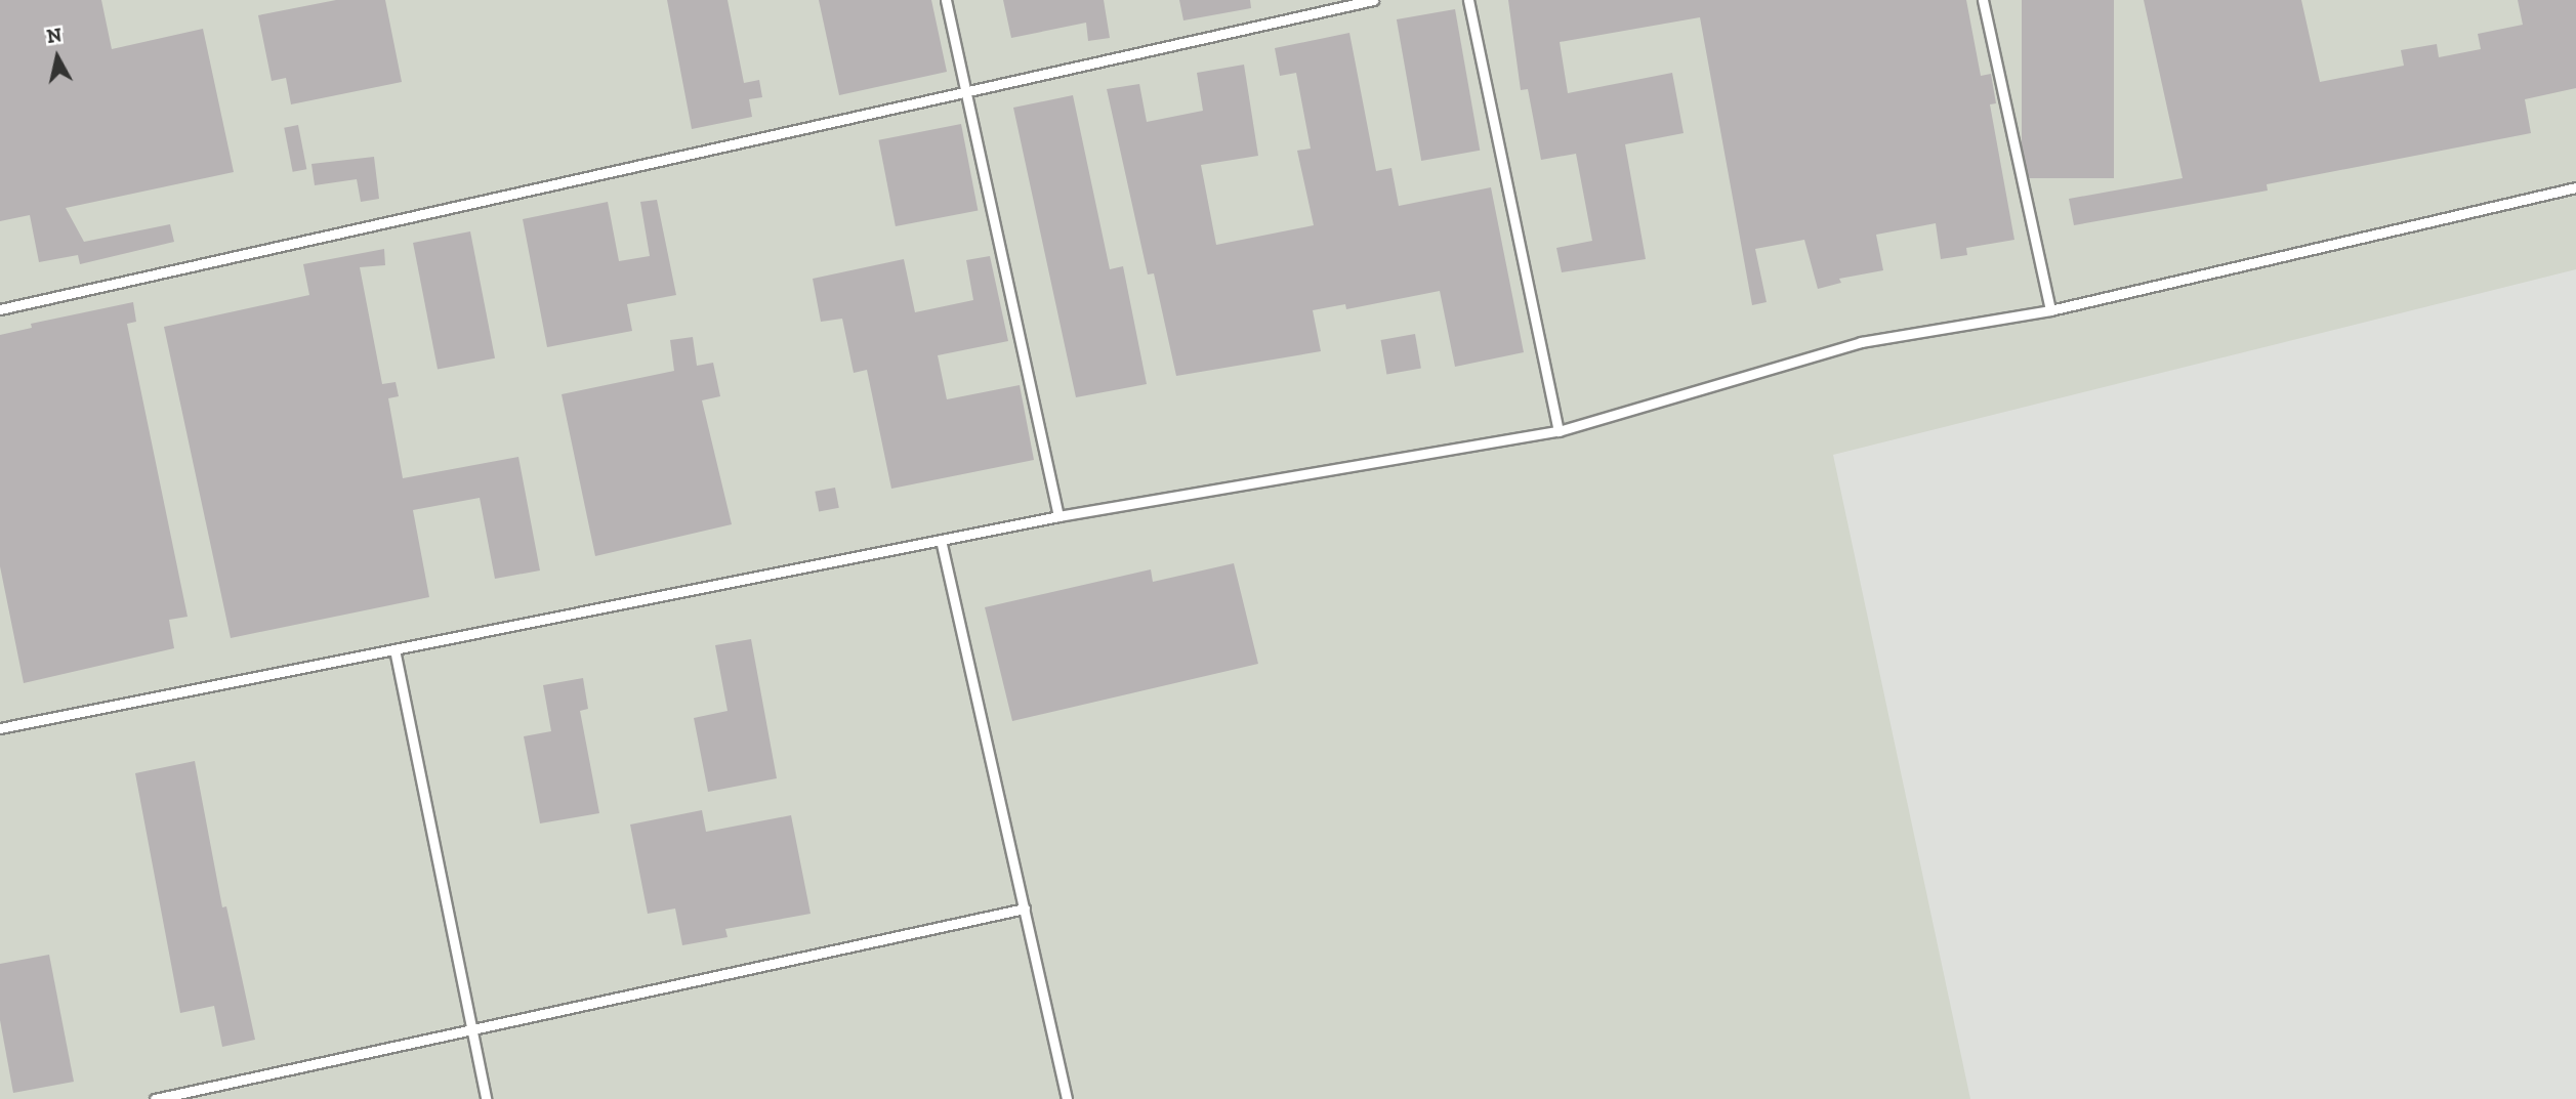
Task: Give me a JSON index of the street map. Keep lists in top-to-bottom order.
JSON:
{
  "north": "top"
}
